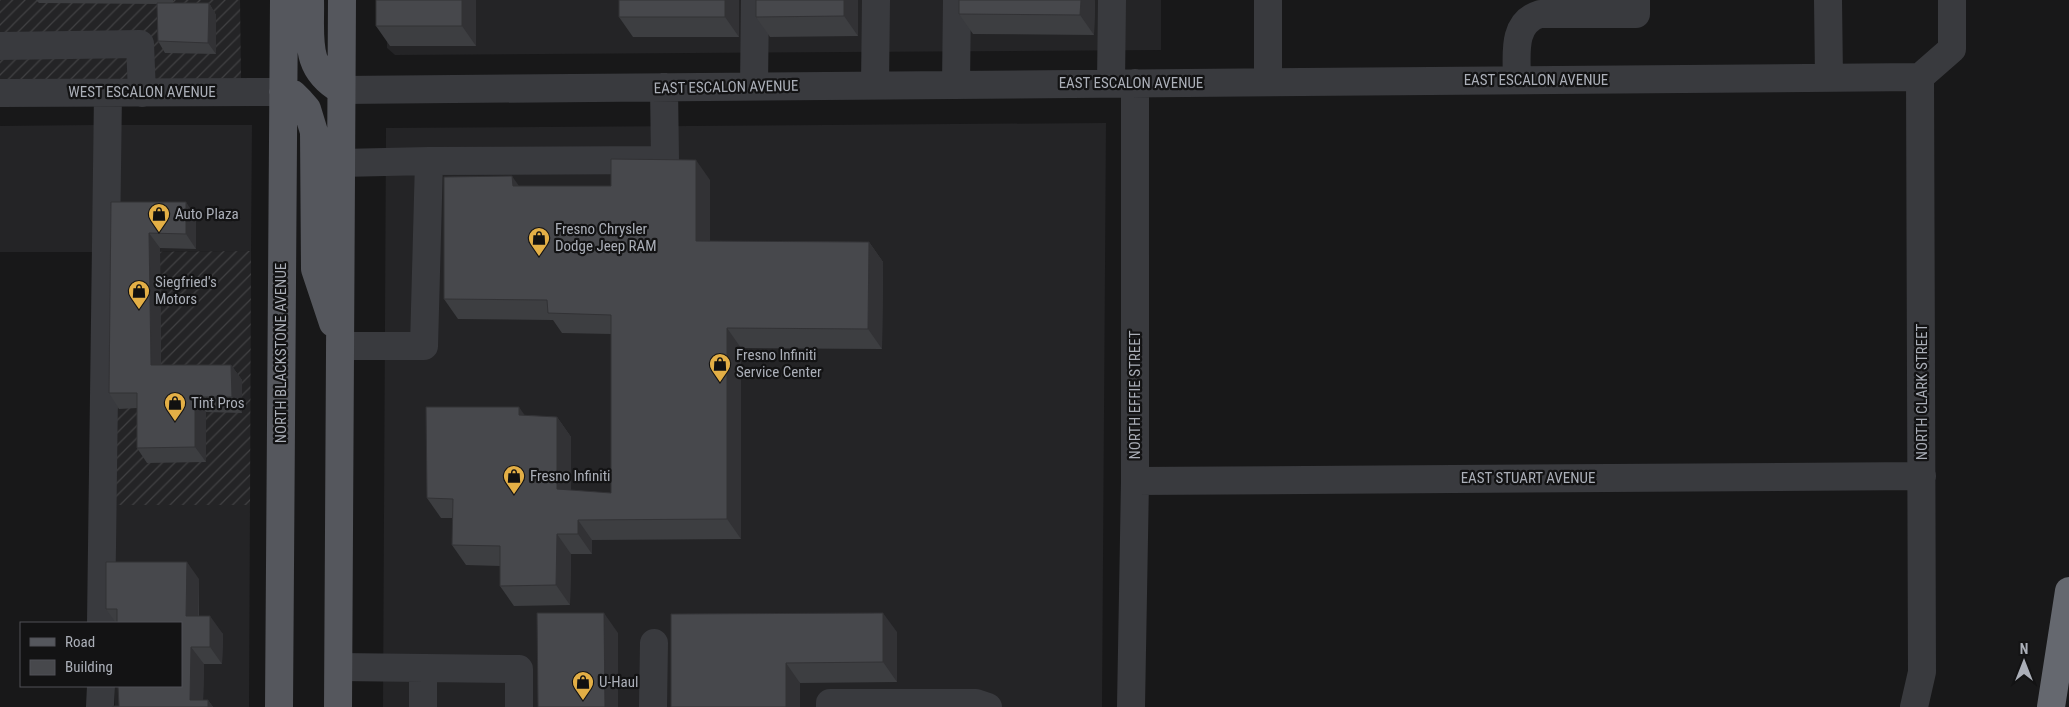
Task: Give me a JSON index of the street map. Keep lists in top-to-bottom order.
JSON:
{
  "streets": {
    "main road": ["NORTH BLACKSTONE AVENUE"],
    "street": [
      "EAST ESCALON AVENUE",
      "WEST ESCALON AVENUE",
      "NORTH CLARK STREET",
      "NORTH EFFIE STREET",
      "EAST STUART AVENUE"
    ]
  },
  "crossings": [
    ["EAST ESCALON AVENUE", "NORTH CLARK STREET"],
    ["EAST ESCALON AVENUE", "NORTH EFFIE STREET"],
    ["WEST ESCALON AVENUE", "NORTH BLACKSTONE AVENUE"],
    ["NORTH CLARK STREET", "EAST STUART AVENUE"],
    ["NORTH EFFIE STREET", "EAST STUART AVENUE"]
  ],
  "places": {
    "shop": [
      "Auto Plaza",
      "Fresno Chrysler Dodge Jeep RAM",
      "Siegfried's Motors",
      "Fresno Infiniti Service Center",
      "Tint Pros",
      "Fresno Infiniti",
      "U-Haul"
    ]
  },
  "legend": ["Road", "Building"],
  "north": "top"
}
